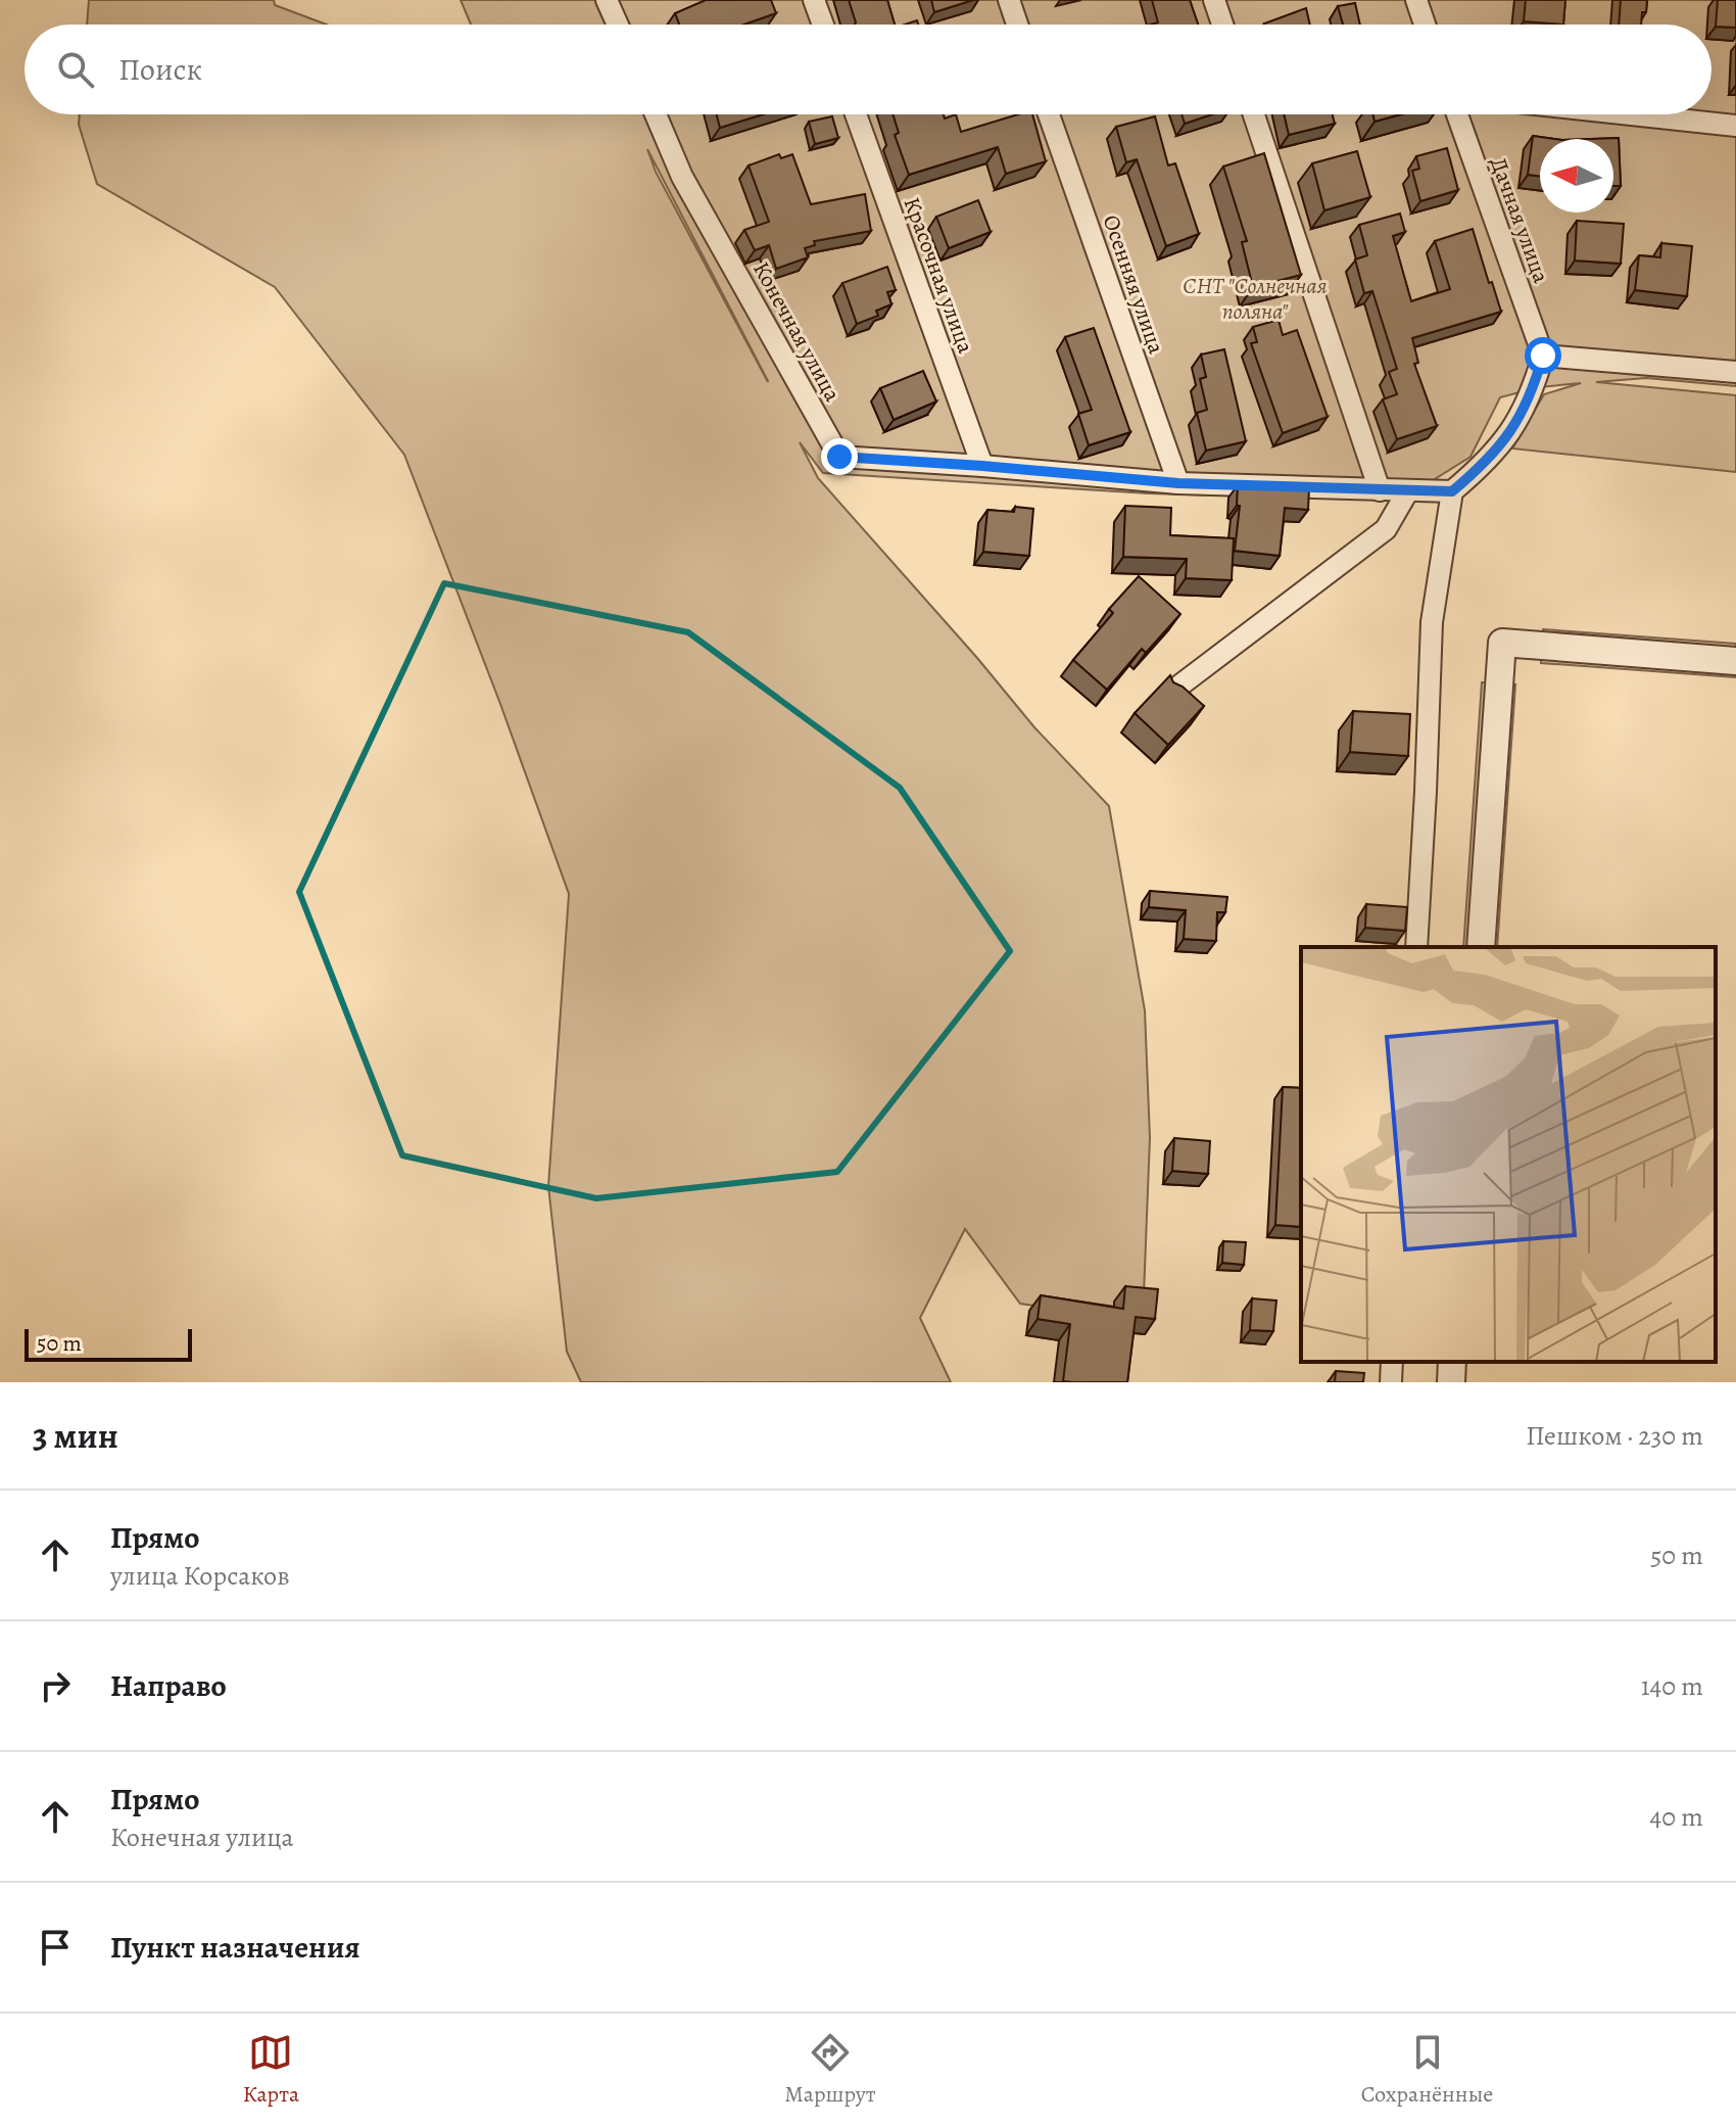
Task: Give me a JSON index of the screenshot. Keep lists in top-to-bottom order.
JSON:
{
  "streets": {
    "street": [
      "Дачная улица",
      "Красочная улица",
      "Осенняя улица",
      "Конечная улица"
    ]
  },
  "crossings": [
    ["Красочная улица", "Конечная улица"]
  ],
  "parks": ["СНТ \"Солнечная поляна\""],
  "scale_bar": "50 m",
  "north": "left",
  "page": {
    "search": "Поиск",
    "scale": "50 m",
    "heading": ["3 мин", "Пешком · 230 m"],
    "list": [
      ["Прямо", "улица Корсаков", "50 m"],
      ["Направо", "140 m"],
      ["Прямо", "Конечная улица", "40 m"],
      "Пункт назначения"
    ],
    "nav": ["Карта", "Маршрут", "Сохранённые"]
  }
}
